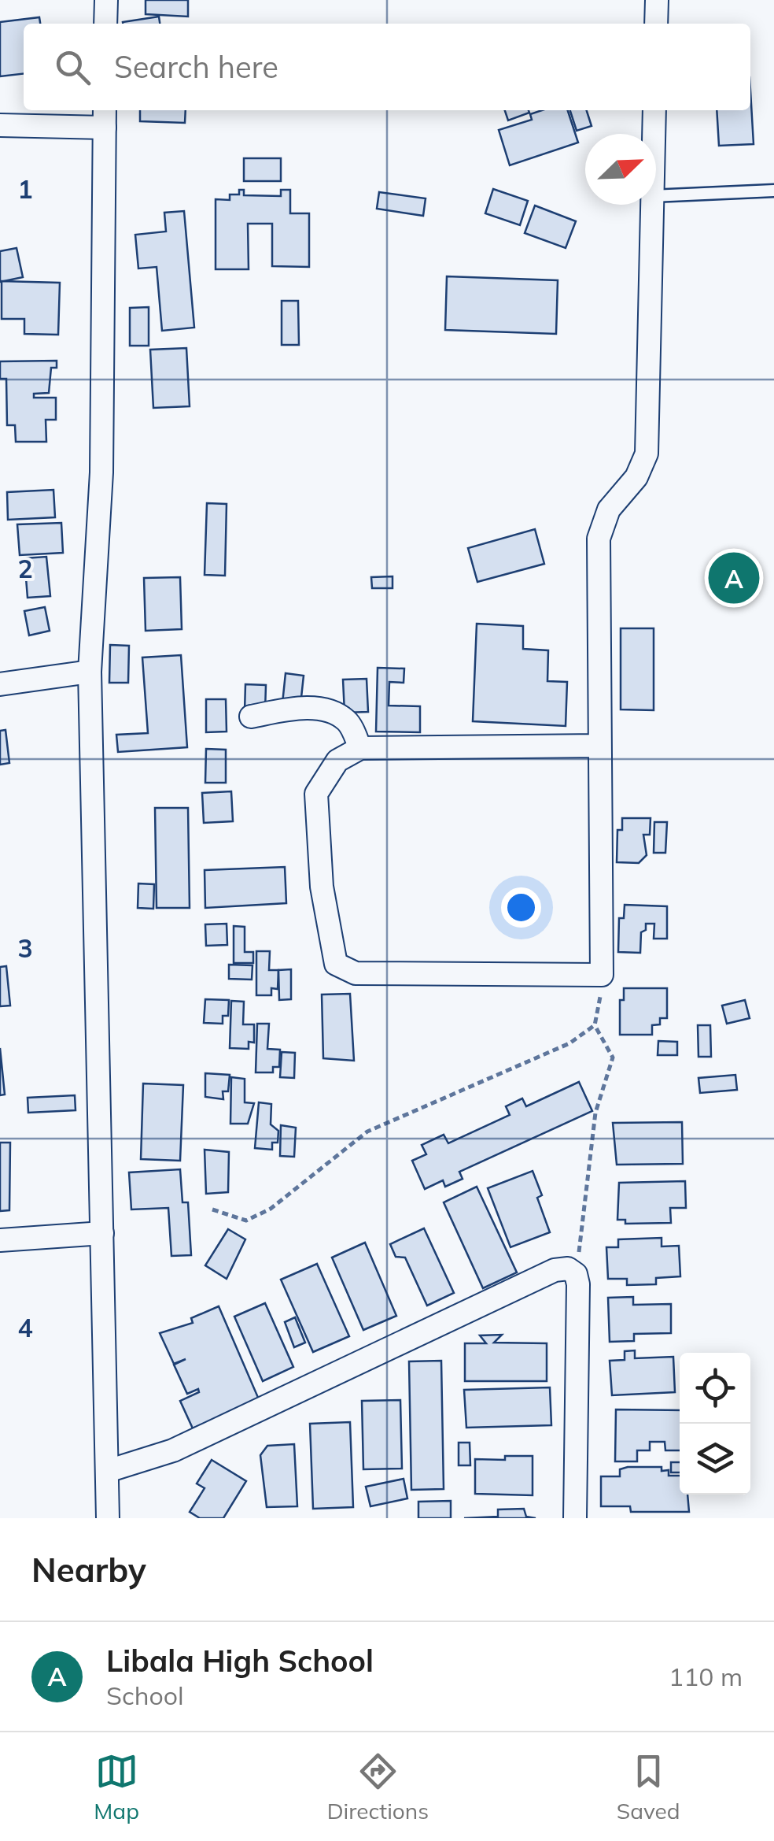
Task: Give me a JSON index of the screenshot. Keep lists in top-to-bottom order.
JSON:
{
  "north": "top right",
  "page": {
    "search": "Search here",
    "pins": "A",
    "heading": "Nearby",
    "list": [
      {
        "mark": "A",
        "name": "Libala High School",
        "note": "School",
        "value": "110 m"
      }
    ],
    "nav": ["Map", "Directions", "Saved"]
  },
  "grid": {
    "rows": [
      "1",
      "2",
      "3",
      "4"
    ]
  }
}
